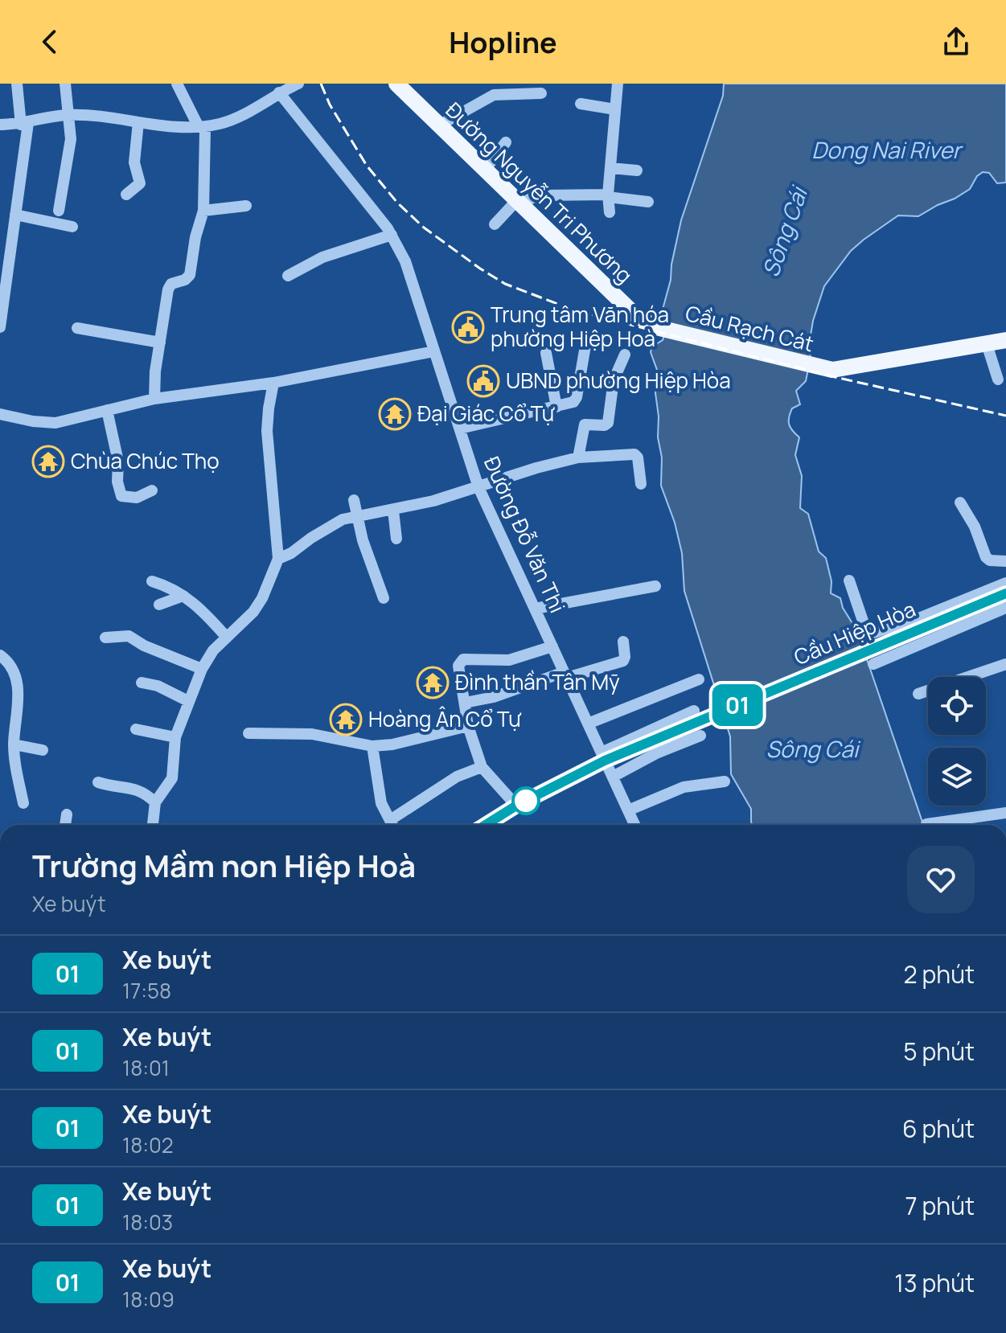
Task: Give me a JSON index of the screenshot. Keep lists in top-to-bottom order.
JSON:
{
  "streets": {
    "main road": ["Đường Nguyễn Tri Phương", "Cầu Rạch Cát", "Cầu Hiệp Hòa"],
    "street": ["Đường Đỗ Văn Thi"]
  },
  "crossings": [
    ["Đường Nguyễn Tri Phương", "Cầu Rạch Cát"],
    ["Đường Đỗ Văn Thi", "Cầu Hiệp Hòa"]
  ],
  "water": ["Dong Nai River", "Sông Cái"],
  "places": {
    "public building": ["Trung tâm Văn hóa phường Hiệp Hoà", "UBND phường Hiệp Hòa"],
    "temple": [
      "Đại Giác Cổ Tự",
      "Chùa Chúc Thọ",
      "Đình thần Tân Mỹ",
      "Hoàng Ân Cổ Tự"
    ]
  },
  "lines": ["bus line 01"],
  "page": {
    "header": "Hopline",
    "on_map": "01",
    "heading": ["Trường Mầm non Hiệp Hoà", "Xe buýt"],
    "list": [
      {
        "mark": "01",
        "name": "Xe buýt",
        "note": "17:58",
        "value": "2 phút"
      },
      {
        "mark": "01",
        "name": "Xe buýt",
        "note": "18:01",
        "value": "5 phút"
      },
      {
        "mark": "01",
        "name": "Xe buýt",
        "note": "18:02",
        "value": "6 phút"
      },
      {
        "mark": "01",
        "name": "Xe buýt",
        "note": "18:03",
        "value": "7 phút"
      },
      {
        "mark": "01",
        "name": "Xe buýt",
        "note": "18:09",
        "value": "13 phút"
      }
    ]
  }
}
